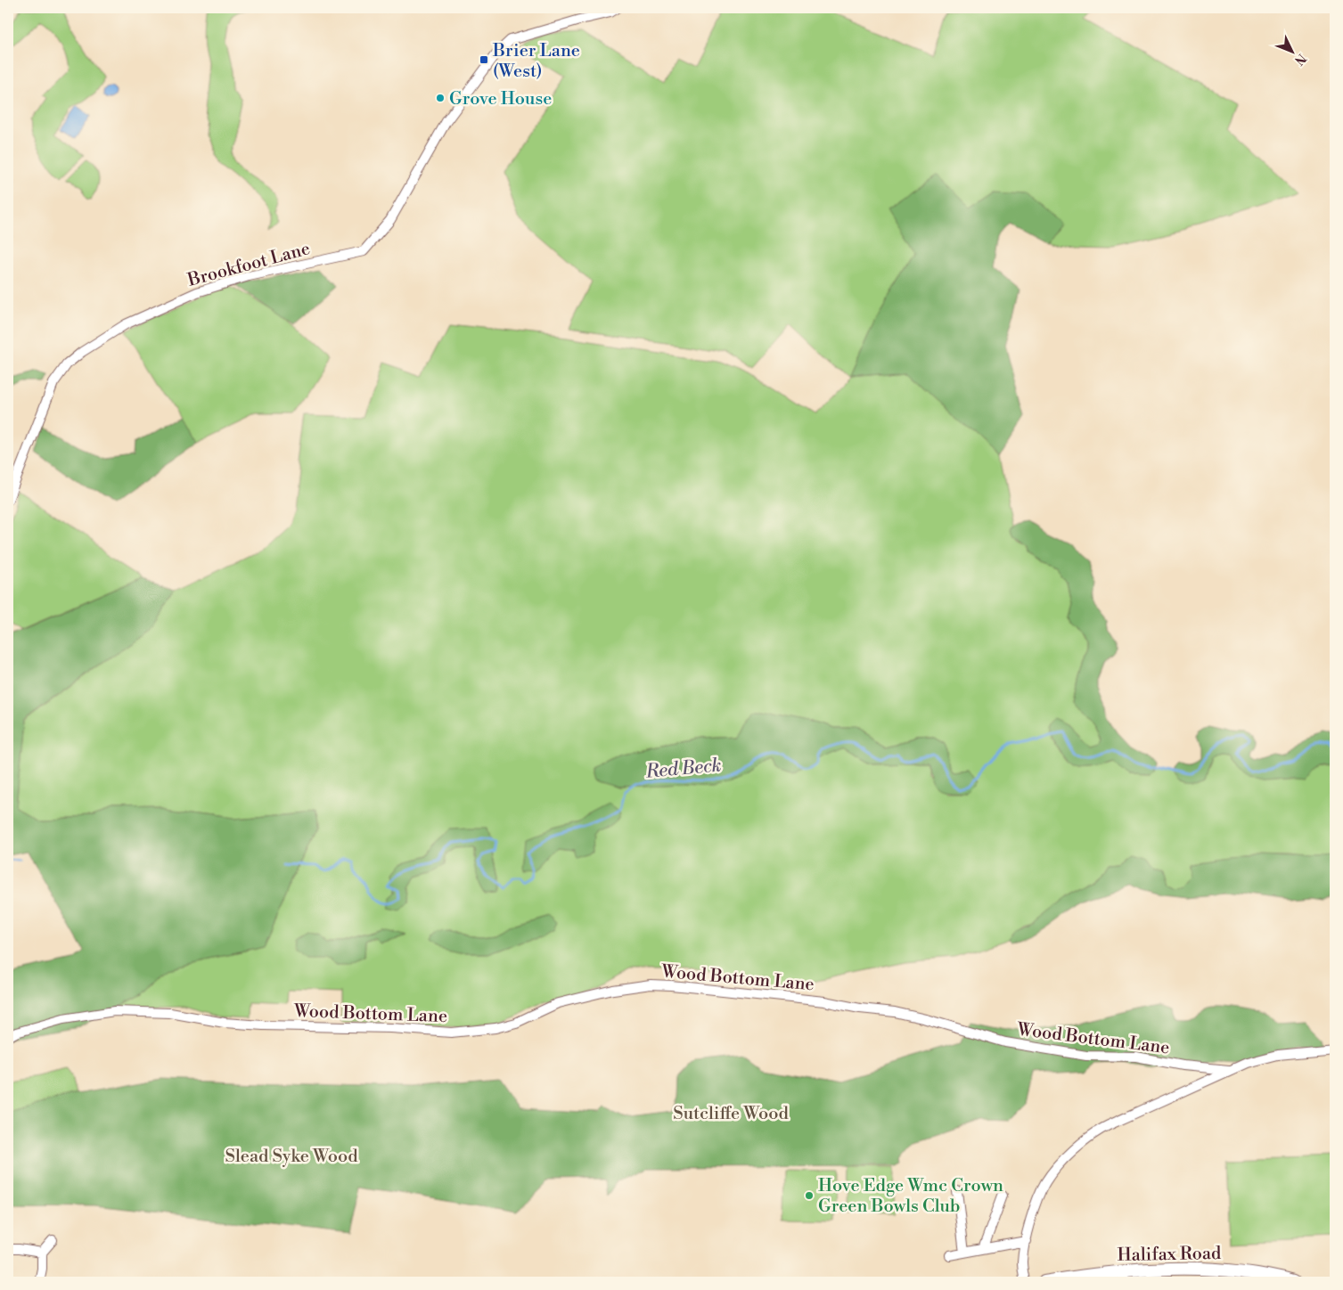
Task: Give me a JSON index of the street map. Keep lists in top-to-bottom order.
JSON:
{
  "streets": {
    "main road": ["Halifax Road"],
    "street": ["Brookfoot Lane", "Wood Bottom Lane"]
  },
  "water": ["Red Beck"],
  "parks": ["Sutcliffe Wood", "Slead Syke Wood"],
  "places": {
    "transit": ["Brier Lane (West)"],
    "other": ["Grove House", "Hove Edge Wmc Crown Green Bowls Club"]
  },
  "north": "bottom right"
}
